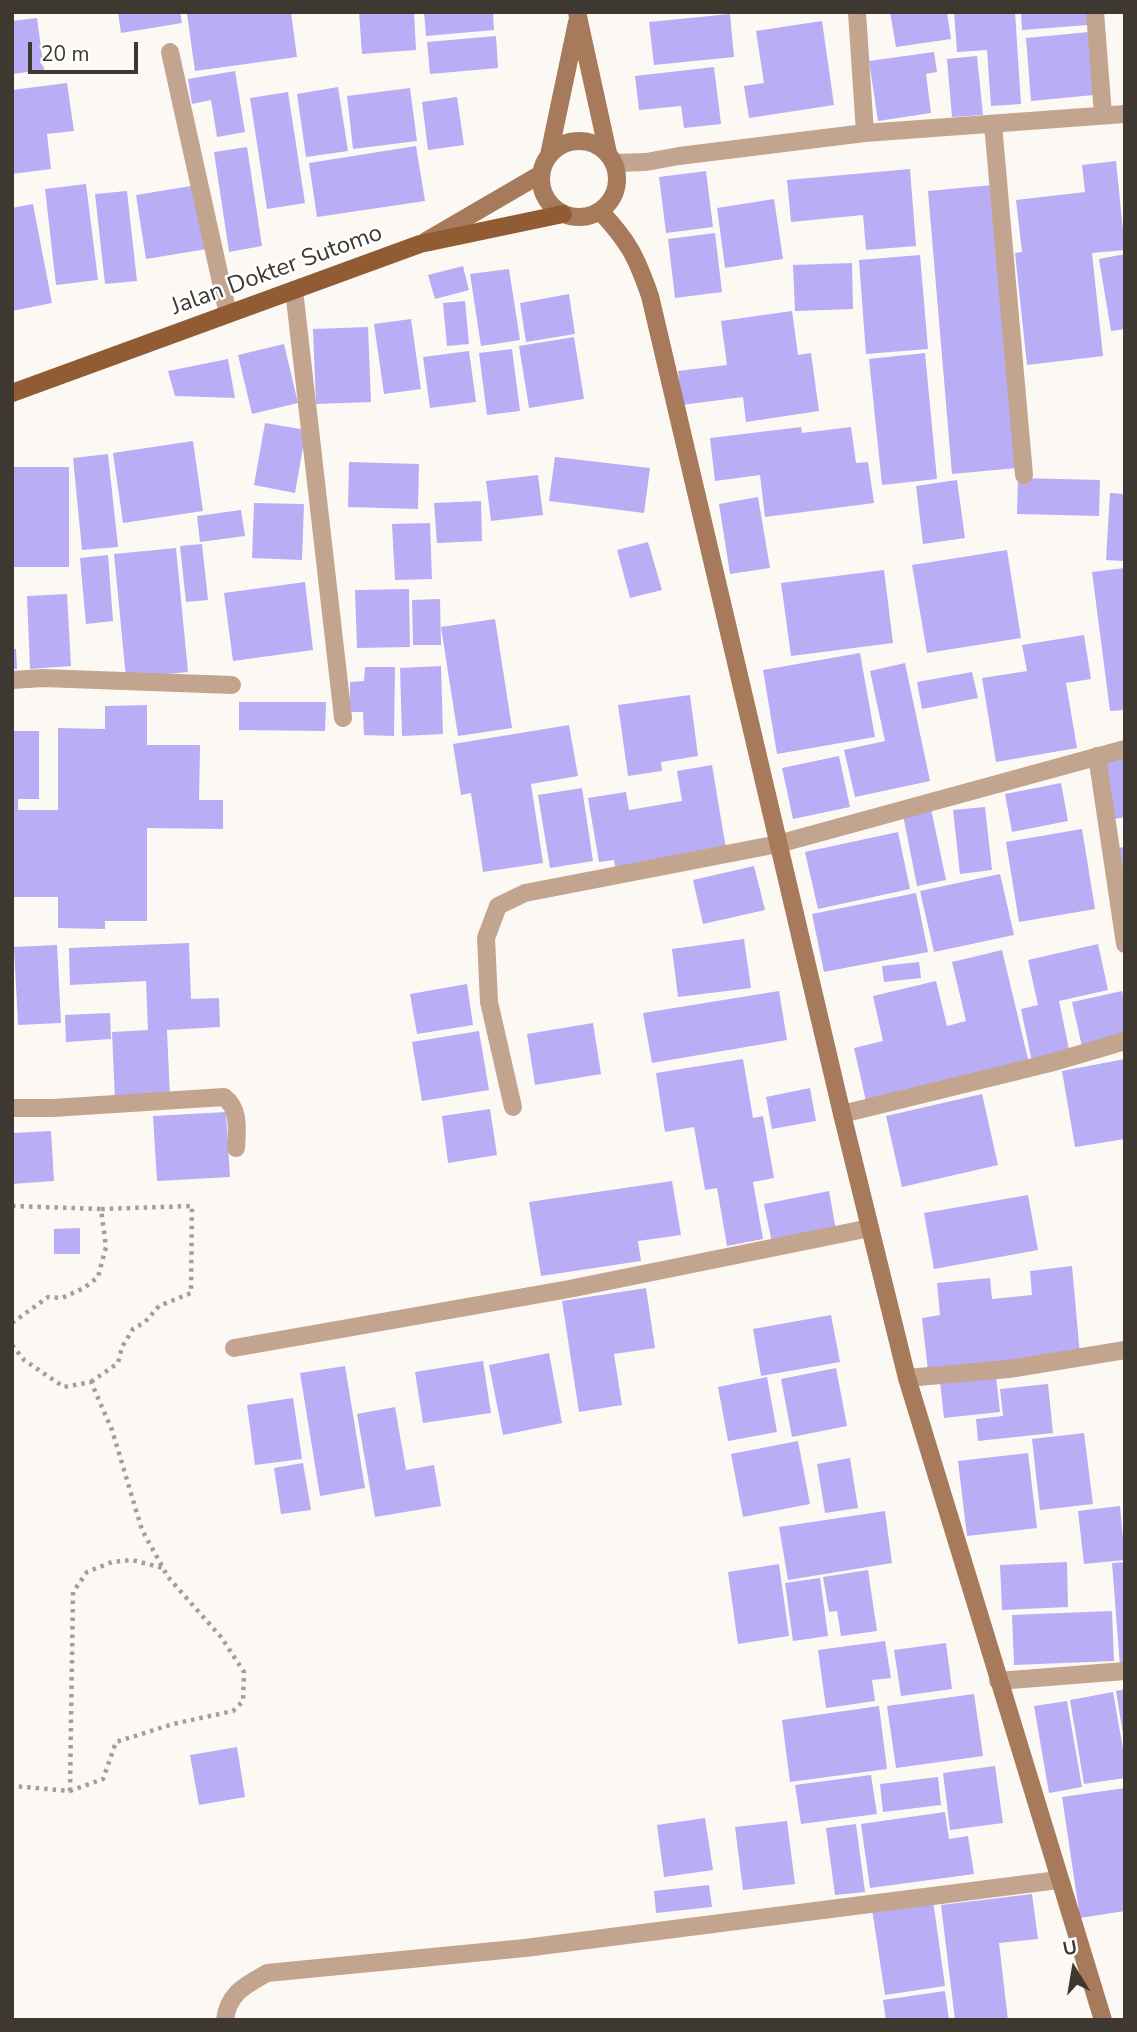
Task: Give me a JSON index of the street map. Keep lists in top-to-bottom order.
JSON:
{
  "streets": {
    "main road": ["Jalan Dokter Sutomo"]
  },
  "scale_bar": "20 m",
  "north": "top"
}
